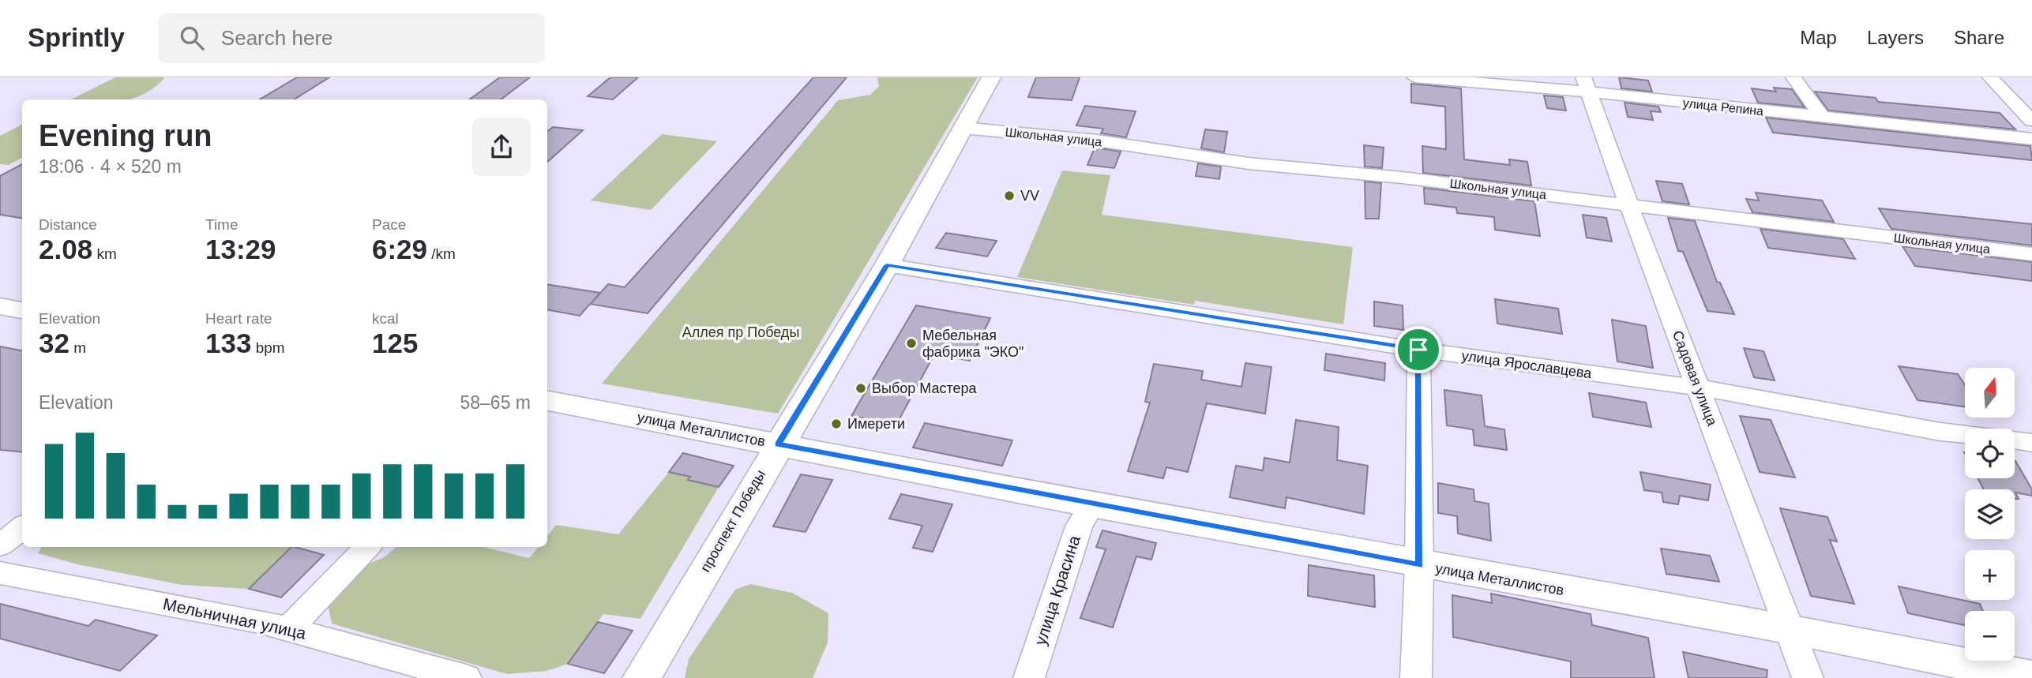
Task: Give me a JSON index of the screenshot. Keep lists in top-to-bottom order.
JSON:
{
  "streets": {
    "street": [
      "улица Репина",
      "Школьная улица",
      "улица Ярославцева",
      "Садовая улица",
      "улица Металлистов",
      "проспект Победы",
      "улица Красина",
      "Мельничная улица"
    ]
  },
  "crossings": [
    ["улица Репина", "Садовая улица"],
    ["Школьная улица", "Садовая улица"],
    ["Школьная улица", "проспект Победы"],
    ["улица Ярославцева", "Садовая улица"],
    ["улица Ярославцева", "проспект Победы"],
    ["Садовая улица", "улица Металлистов"],
    ["улица Металлистов", "проспект Победы"],
    ["улица Металлистов", "улица Красина"]
  ],
  "parks": ["Аллея пр Победы"],
  "places": [
    "VV",
    "Мебельная фабрика \"ЭКО\"",
    "Выбор Мастера",
    "Имерети"
  ],
  "north": "top",
  "page": {
    "header": "Sprintly",
    "search": "Search here",
    "nav": ["Map", "Layers", "Share"],
    "heading": ["Evening run", "18:06 · 4 × 520 m"],
    "stats": [
      ["Distance", "2.08 km"],
      ["Time", "13:29"],
      ["Pace", "6:29 /km"],
      ["Elevation", "32 m"],
      ["Heart rate", "133 bpm"],
      ["kcal", "125"]
    ],
    "map_buttons": ["+", "−"],
    "chart": ["Elevation", "58–65 m"]
  }
}
